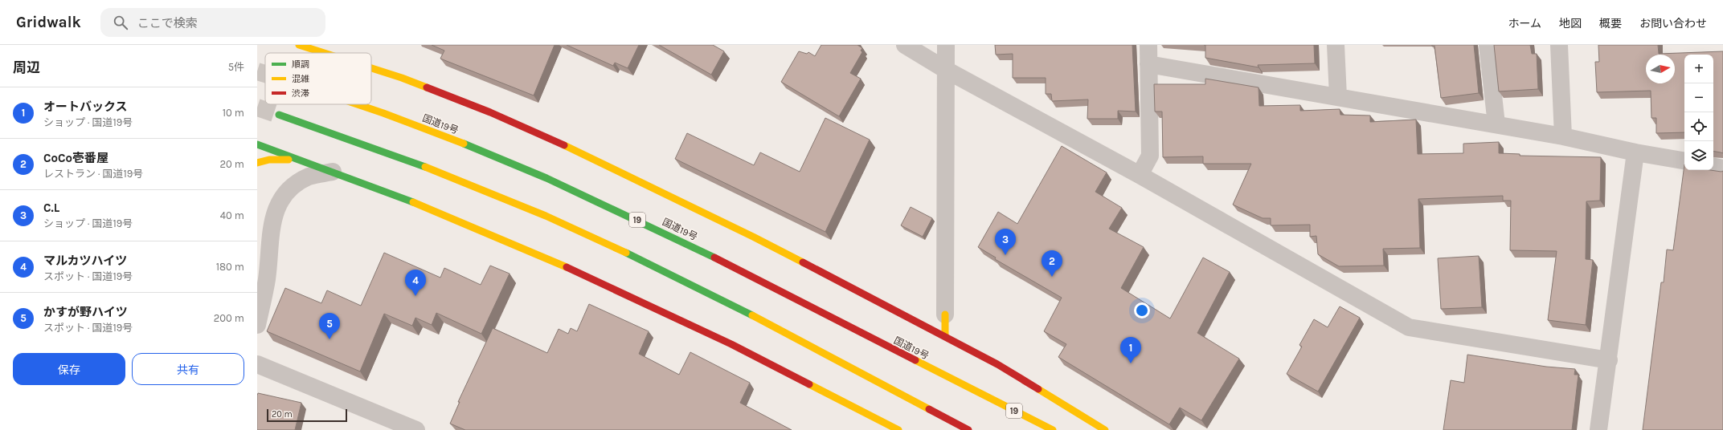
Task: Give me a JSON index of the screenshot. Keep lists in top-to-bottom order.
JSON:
{
  "streets": {
    "main road": ["国道19号", "19"]
  },
  "legend": ["順調", "混雑", "渋滞"],
  "scale_bar": "20 m",
  "north": "right",
  "page": {
    "header": "Gridwalk",
    "search": "ここで検索",
    "nav": [
      "ホーム",
      "地図",
      "概要",
      "お問い合わせ"
    ],
    "heading": ["周辺", "5件"],
    "map_buttons": ["+", "−"],
    "list": [
      {
        "mark": "1",
        "name": "オートバックス",
        "note": "ショップ · 国道19号",
        "value": "10 m"
      },
      {
        "mark": "2",
        "name": "CoCo壱番屋",
        "note": "レストラン · 国道19号",
        "value": "20 m"
      },
      {
        "mark": "3",
        "name": "C.L",
        "note": "ショップ · 国道19号",
        "value": "40 m"
      },
      {
        "mark": "4",
        "name": "マルカツハイツ",
        "note": "スポット · 国道19号",
        "value": "180 m"
      },
      {
        "mark": "5",
        "name": "かすが野ハイツ",
        "note": "スポット · 国道19号",
        "value": "200 m"
      }
    ],
    "pins": [
      "3",
      "2",
      "4",
      "5",
      "1"
    ],
    "buttons": ["保存", "共有"],
    "scale": "20 m"
  }
}
